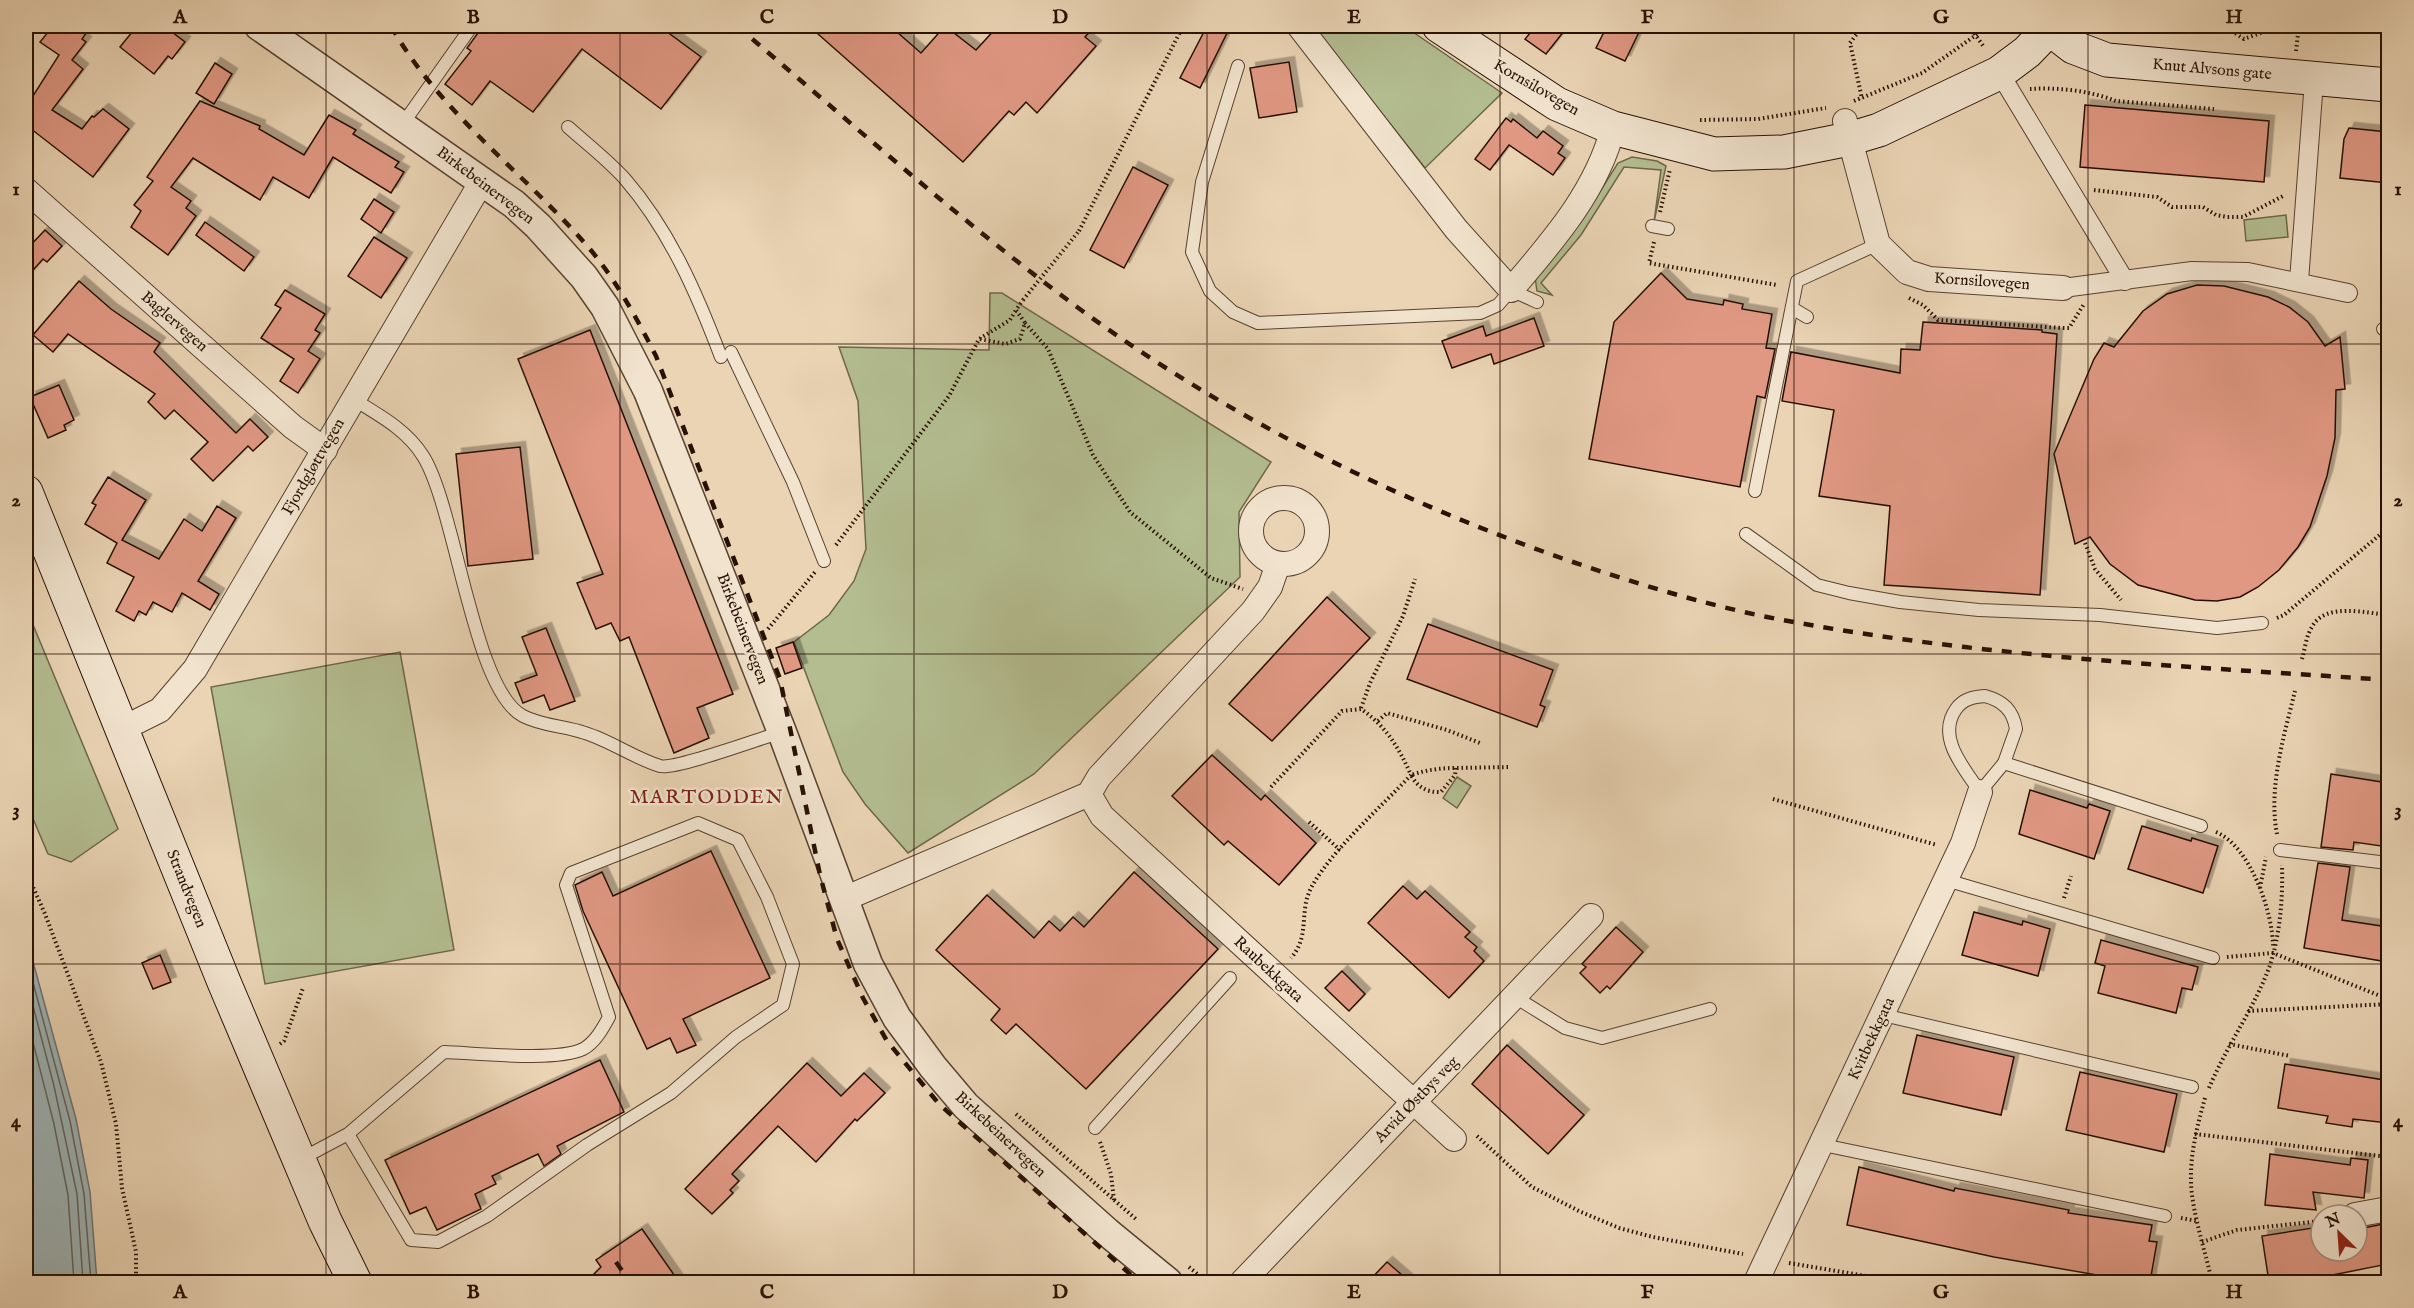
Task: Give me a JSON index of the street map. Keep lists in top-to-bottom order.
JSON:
{
  "streets": {
    "main road": ["Knut Alvsons gate", "Kornsilovegen", "Strandvegen"],
    "street": [
      "Birkebeinervegen",
      "Baglervegen",
      "Fjordgløttvegen",
      "Raubekkgata",
      "Kvitbekkgata",
      "Arvid Østbys veg"
    ]
  },
  "crossings": [
    ["Knut Alvsons gate", "Kornsilovegen"],
    ["Birkebeinervegen", "Fjordgløttvegen"],
    ["Baglervegen", "Fjordgløttvegen"],
    ["Fjordgløttvegen", "Strandvegen"],
    ["Raubekkgata", "Arvid Østbys veg"]
  ],
  "districts": ["MARTODDEN"],
  "north": "top left",
  "grid": {
    "columns": [
      "A",
      "B",
      "C",
      "D",
      "E",
      "F",
      "G",
      "H"
    ],
    "rows": [
      "1",
      "2",
      "3",
      "4"
    ]
  }
}
